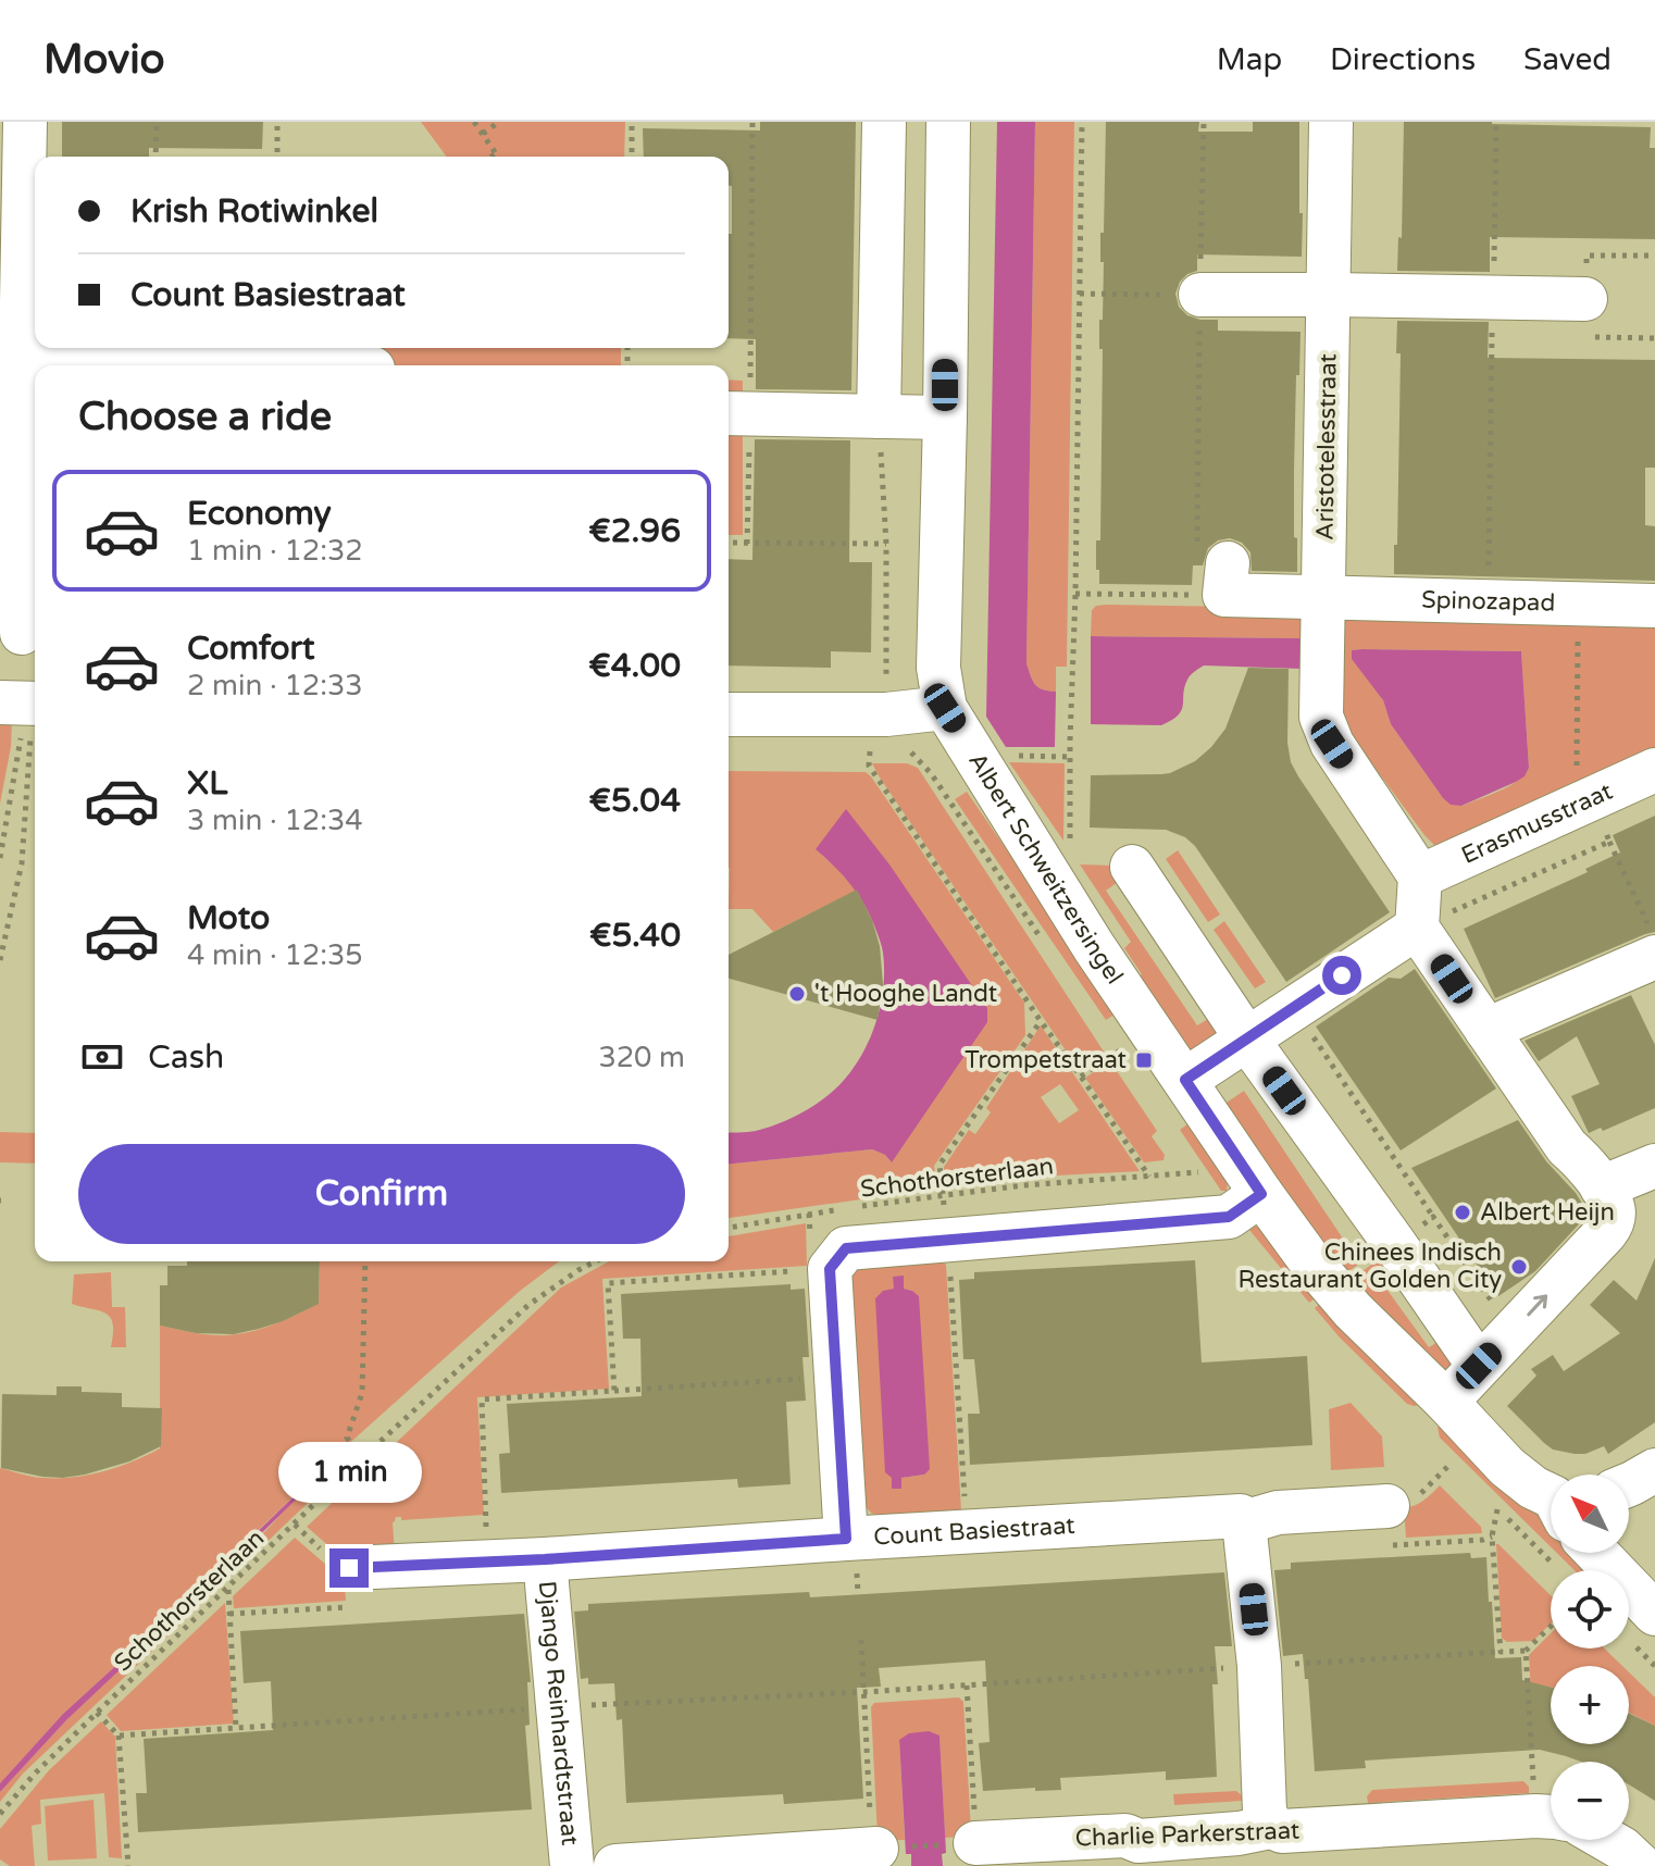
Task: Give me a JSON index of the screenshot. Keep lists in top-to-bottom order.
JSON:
{
  "streets": {
    "street": [
      "Aristotelesstraat",
      "Spinozapad",
      "Erasmusstraat",
      "Albert Schweitzersingel",
      "Count Basiestraat",
      "Django Reinhardtstraat",
      "Charlie Parkerstraat"
    ],
    "path": ["Schothorsterlaan"]
  },
  "crossings": [
    ["Aristotelesstraat", "Spinozapad"],
    ["Aristotelesstraat", "Erasmusstraat"],
    ["Count Basiestraat", "Django Reinhardtstraat"]
  ],
  "places": {
    "other": ["'t Hooghe Landt", "Albert Heijn", "Chinees Indisch Restaurant Golden City"],
    "transit": ["Trompetstraat"]
  },
  "north": "top left",
  "page": {
    "header": "Movio",
    "nav": ["Map", "Directions", "Saved"],
    "banner": ["Krish Rotiwinkel", "Count Basiestraat"],
    "heading": "Choose a ride",
    "list": [
      {
        "name": "Economy",
        "note": "1 min · 12:32",
        "value": "€2.96"
      },
      {
        "name": "Comfort",
        "note": "2 min · 12:33",
        "value": "€4.00"
      },
      {
        "name": "XL",
        "note": "3 min · 12:34",
        "value": "€5.04"
      },
      {
        "name": "Moto",
        "note": "4 min · 12:35",
        "value": "€5.40"
      }
    ],
    "pay": ["Cash", "320 m"],
    "buttons": "Confirm",
    "bubble": "1 min",
    "map_buttons": ["+", "−"]
  }
}
